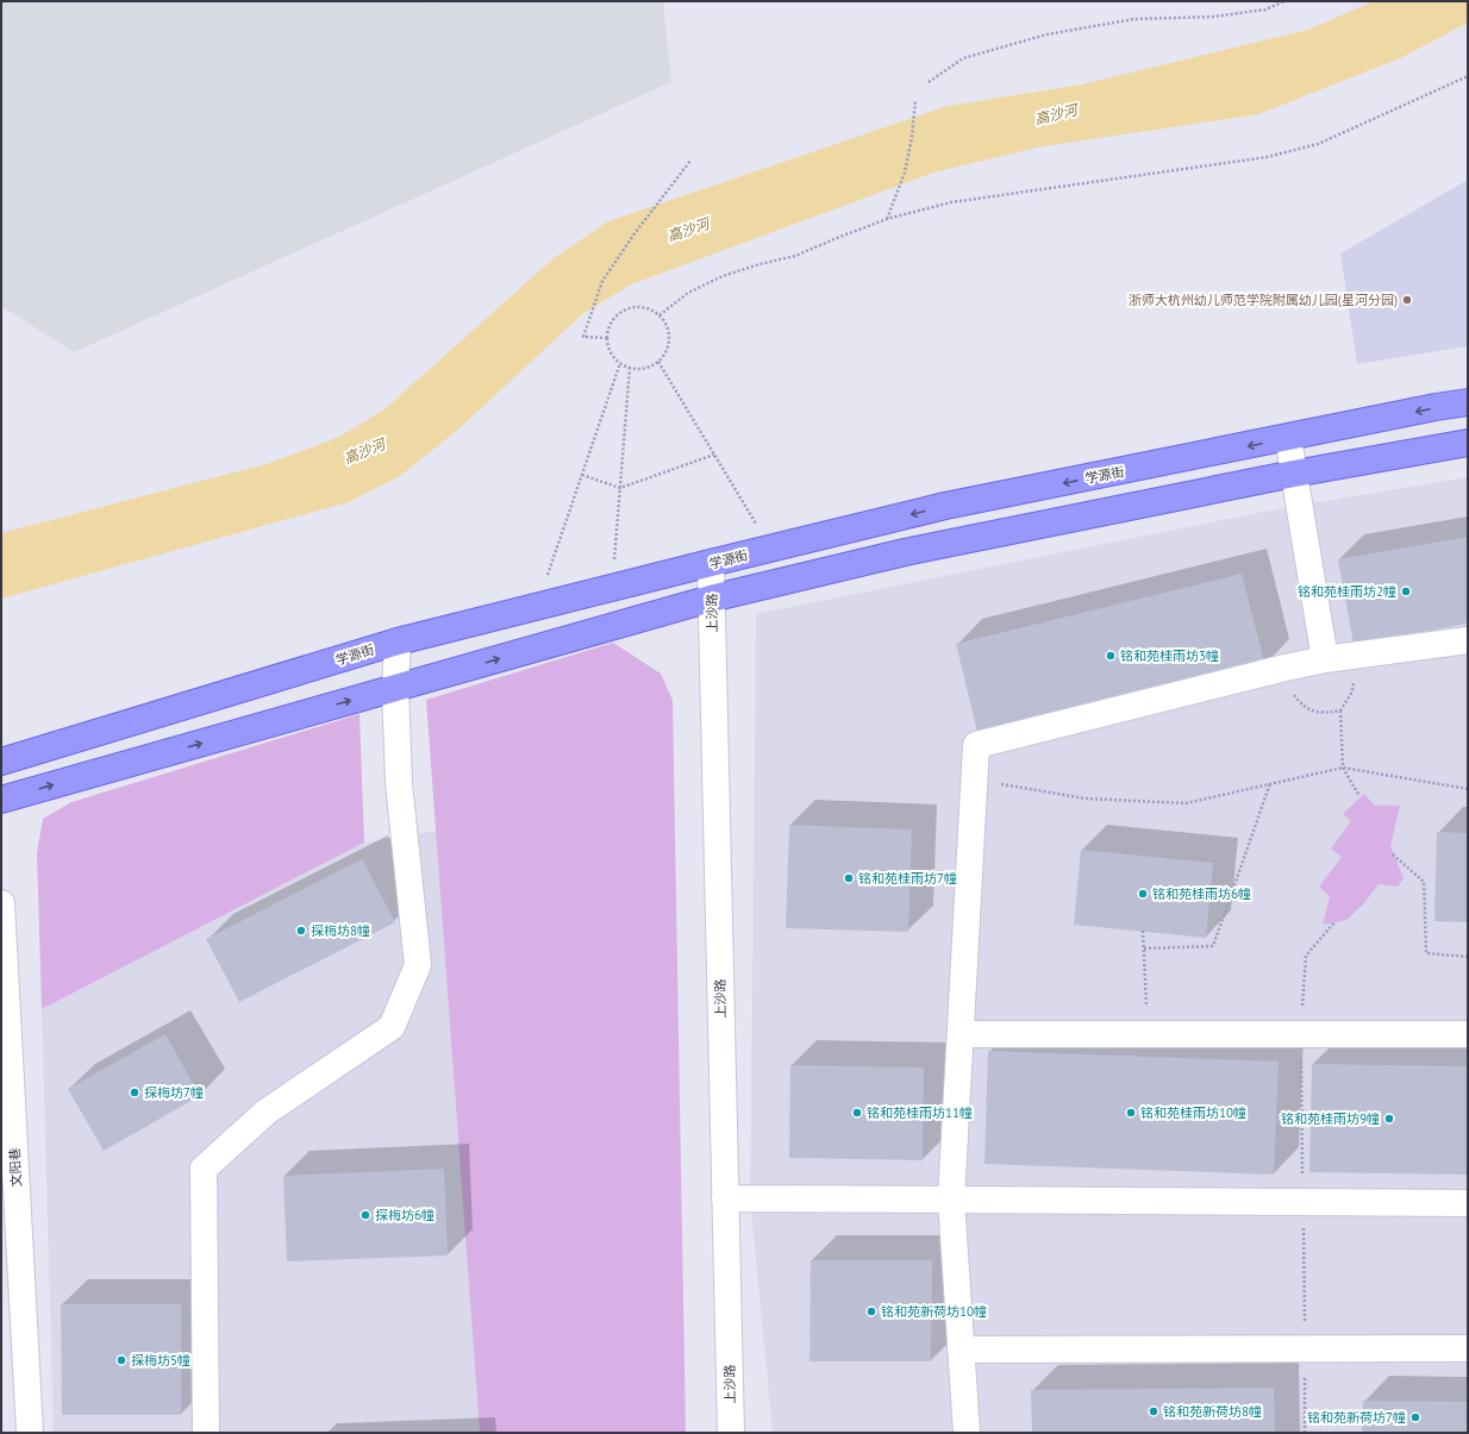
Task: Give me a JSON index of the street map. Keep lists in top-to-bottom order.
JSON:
{
  "streets": {
    "main road": ["学源街"],
    "street": ["上沙路", "文阳巷"]
  },
  "crossings": [
    ["学源街", "上沙路"]
  ],
  "water": ["高沙河"],
  "places": [
    "浙师大杭州幼儿师范学院附属幼儿园(星河分园)",
    "铭和苑桂雨坊2幢",
    "铭和苑桂雨坊3幢",
    "铭和苑桂雨坊7幢",
    "铭和苑桂雨坊6幢",
    "探梅坊8幢",
    "探梅坊7幢",
    "铭和苑桂雨坊11幢",
    "铭和苑桂雨坊10幢",
    "铭和苑桂雨坊9幢",
    "探梅坊6幢",
    "铭和苑新荷坊10幢",
    "探梅坊5幢",
    "铭和苑新荷坊8幢",
    "铭和苑新荷坊7幢"
  ]
}
